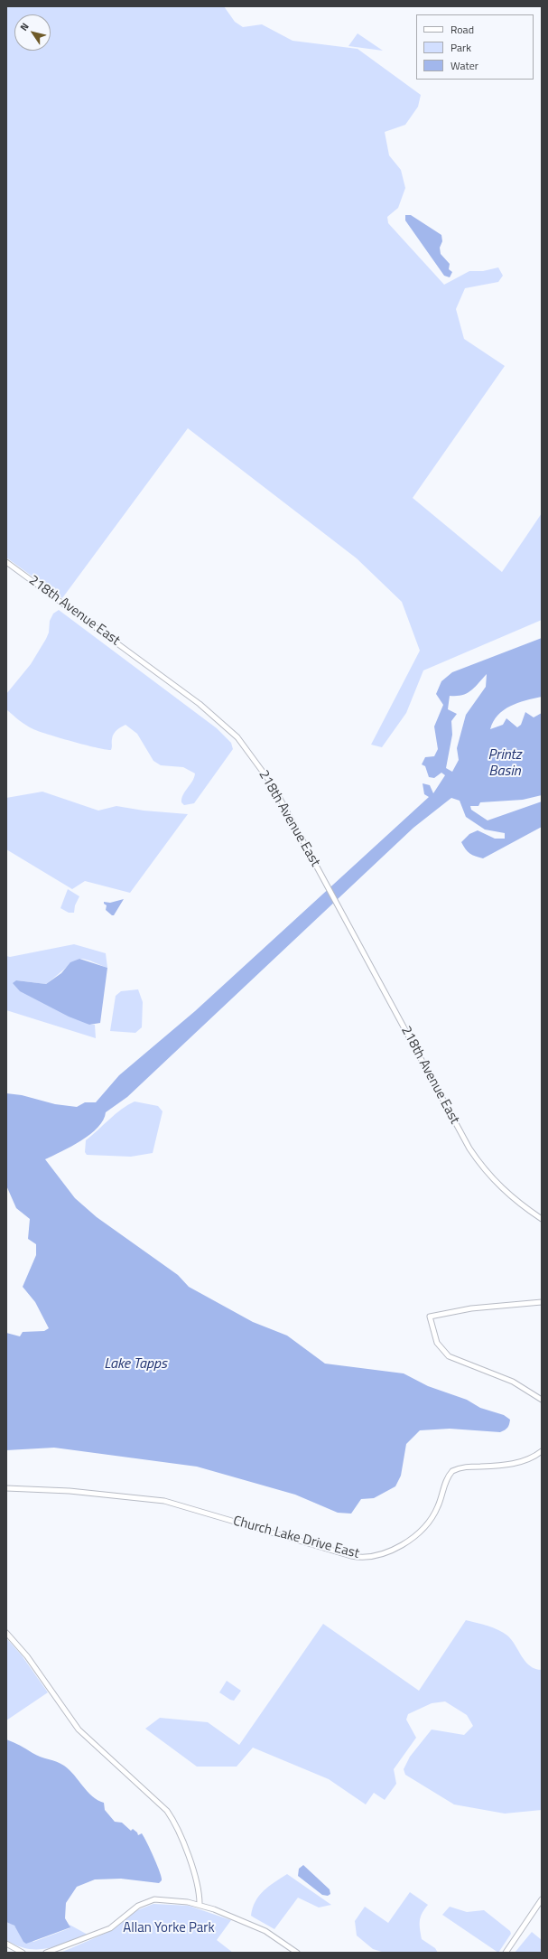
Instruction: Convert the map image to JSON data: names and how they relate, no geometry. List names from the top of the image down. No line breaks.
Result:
{"streets":{"street":["218th Avenue East","Church Lake Drive East"]},"water":["Printz Basin","Lake Tapps"],"parks":["Allan Yorke Park"],"legend":["Road","Park","Water"],"north":"top left"}
